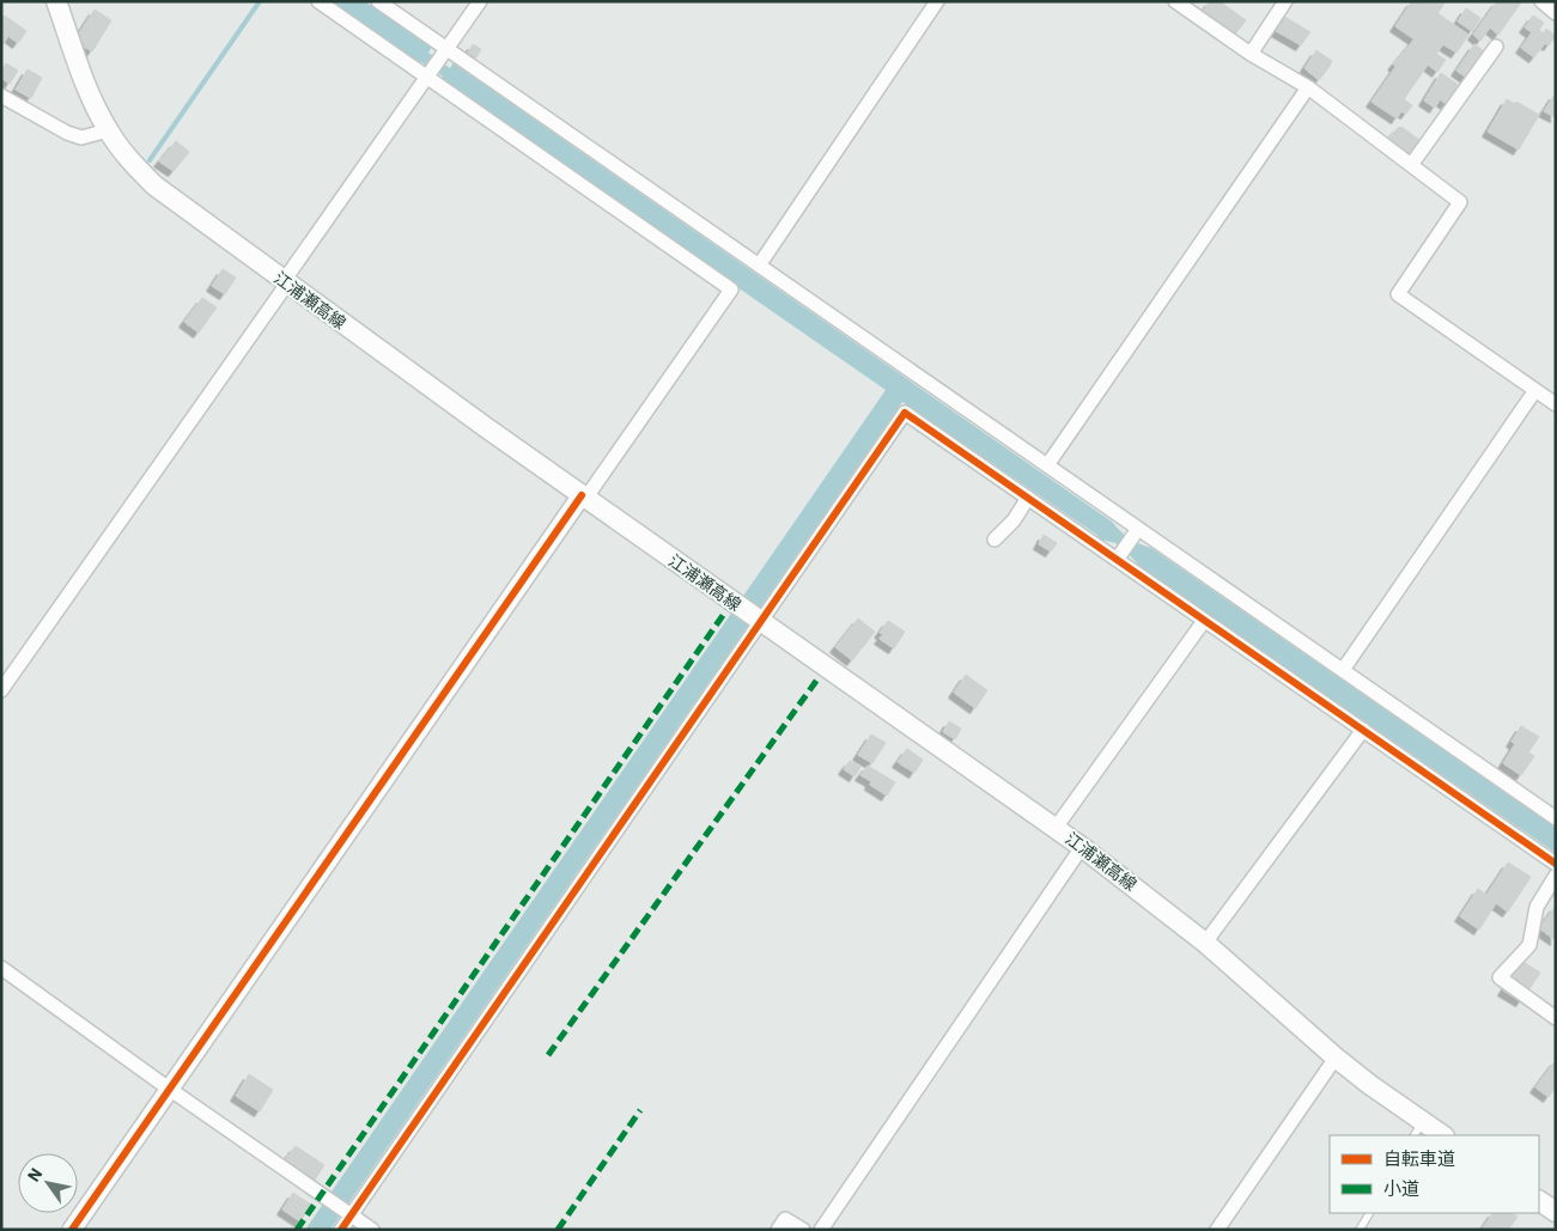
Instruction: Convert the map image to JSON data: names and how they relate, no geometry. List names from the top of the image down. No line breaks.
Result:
{"streets":{"main road":["江浦瀬高線"]},"legend":["自転車道","小道"],"north":"top left"}
